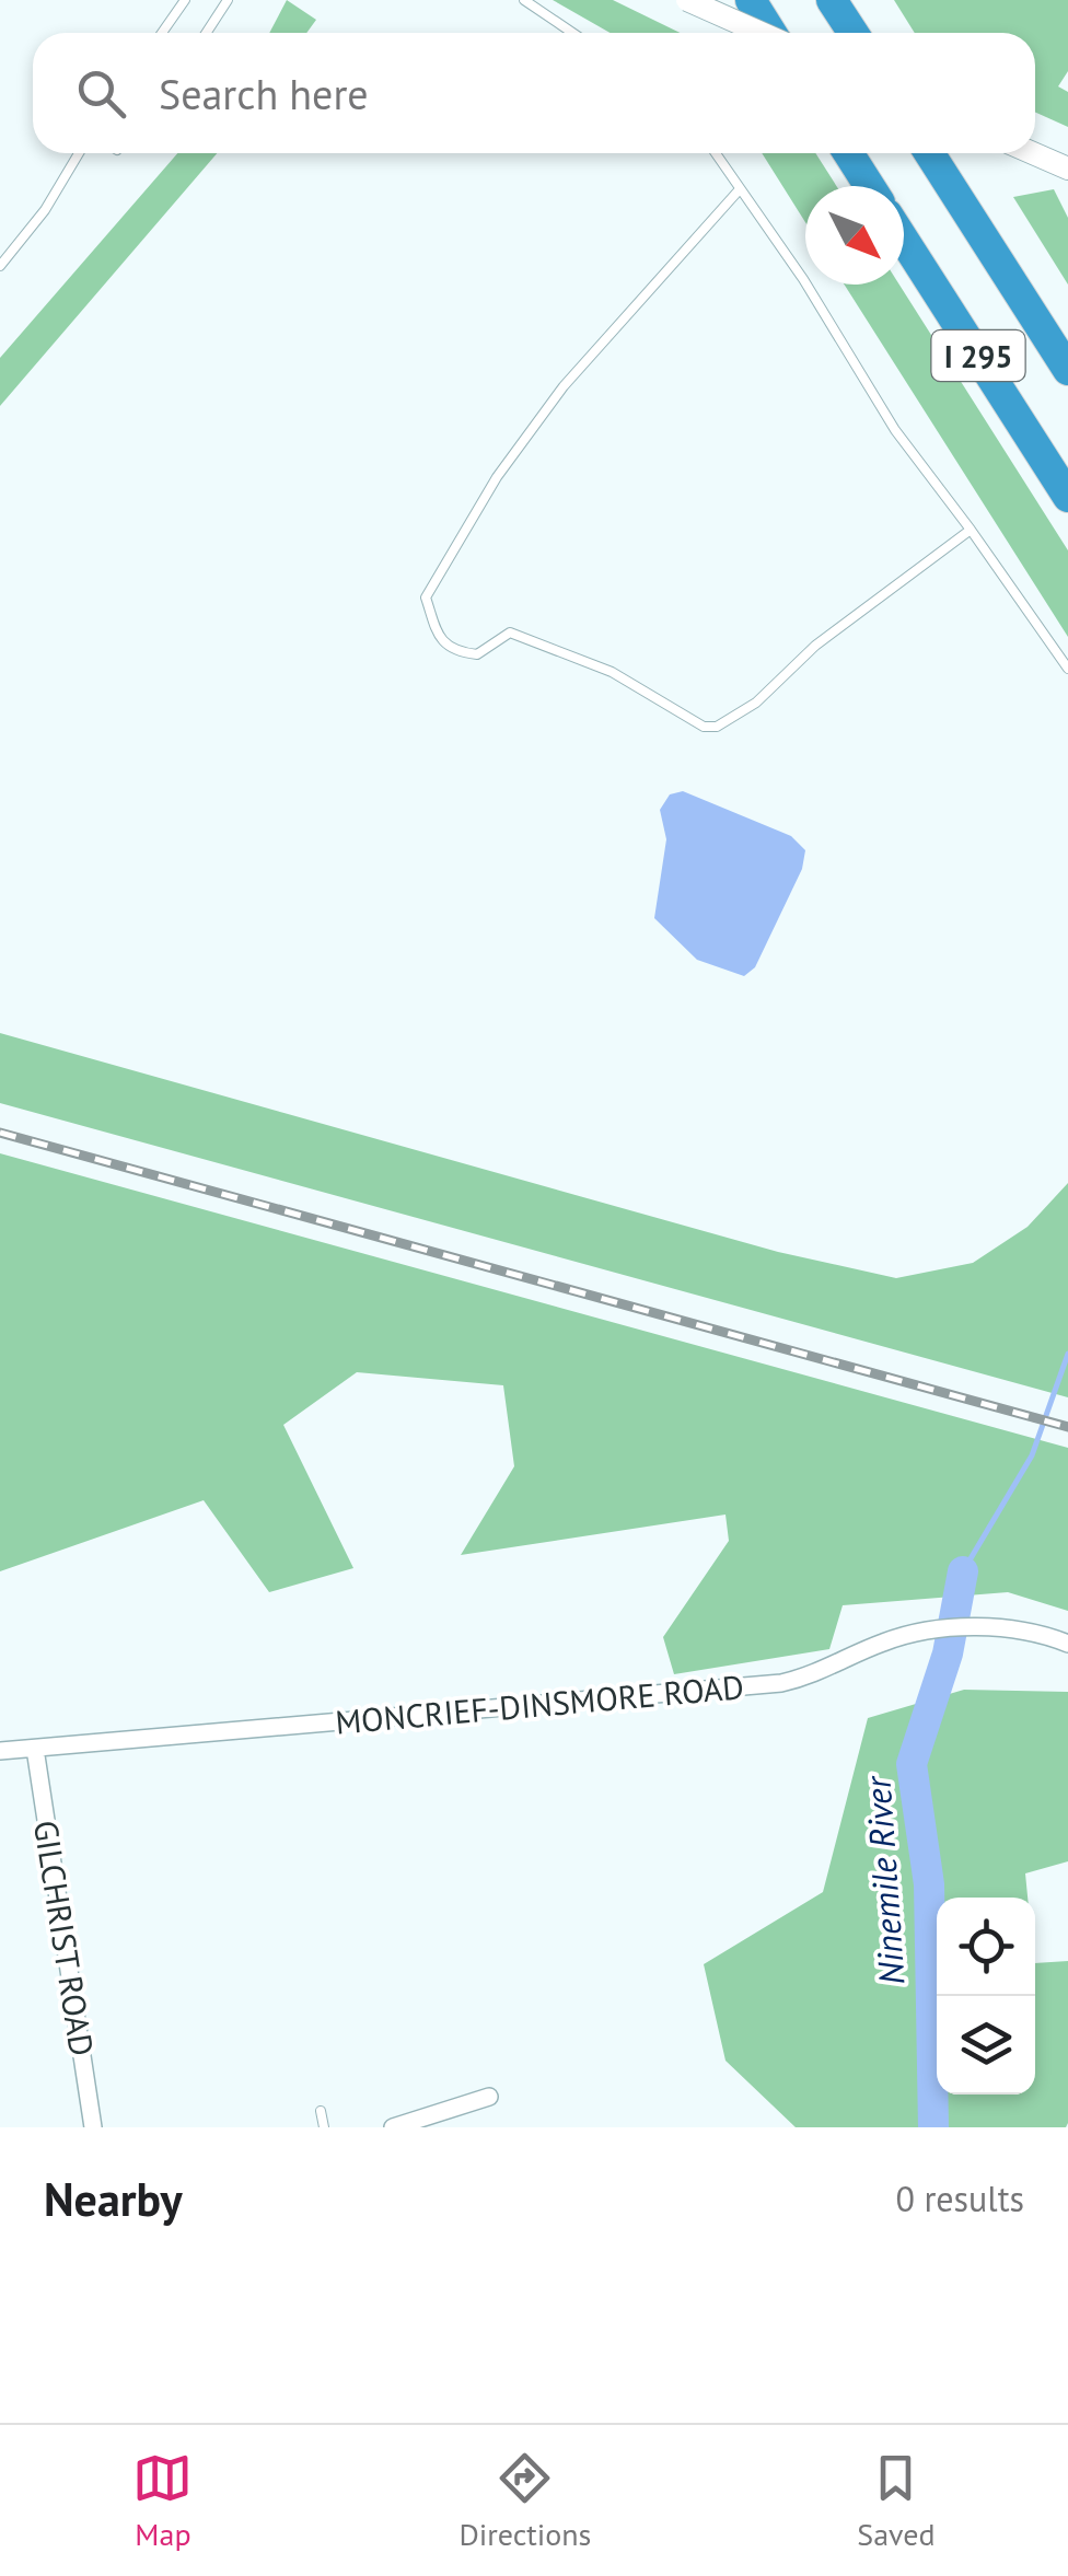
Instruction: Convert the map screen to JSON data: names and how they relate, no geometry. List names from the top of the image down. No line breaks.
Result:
{"streets":{"highway":["I 295"],"street":["MONCRIEF-DINSMORE ROAD","GILCHRIST ROAD"]},"crossings":[["MONCRIEF-DINSMORE ROAD","GILCHRIST ROAD"]],"water":["Ninemile River"],"north":"bottom right","page":{"search":"Search here","heading":["Nearby","0 results"],"nav":["Map","Directions","Saved"]}}
